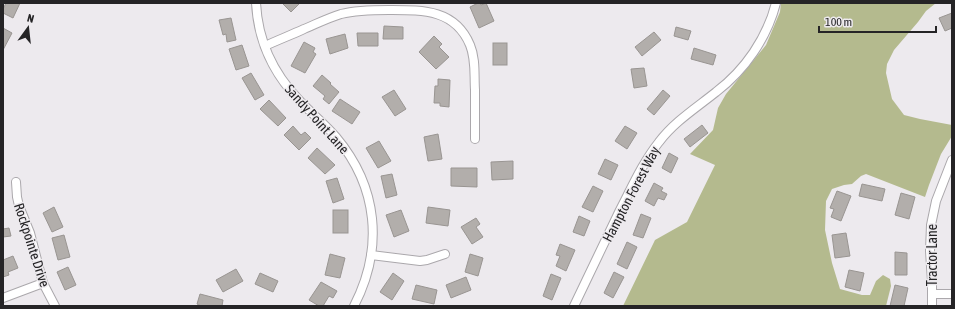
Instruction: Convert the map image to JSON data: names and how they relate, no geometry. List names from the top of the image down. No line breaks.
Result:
{"streets":{"street":["Sandy Point Lane","Hampton Forest Way","Rockpointe Drive","Tractor Lane"]},"scale_bar":"100 m","north":"top"}
